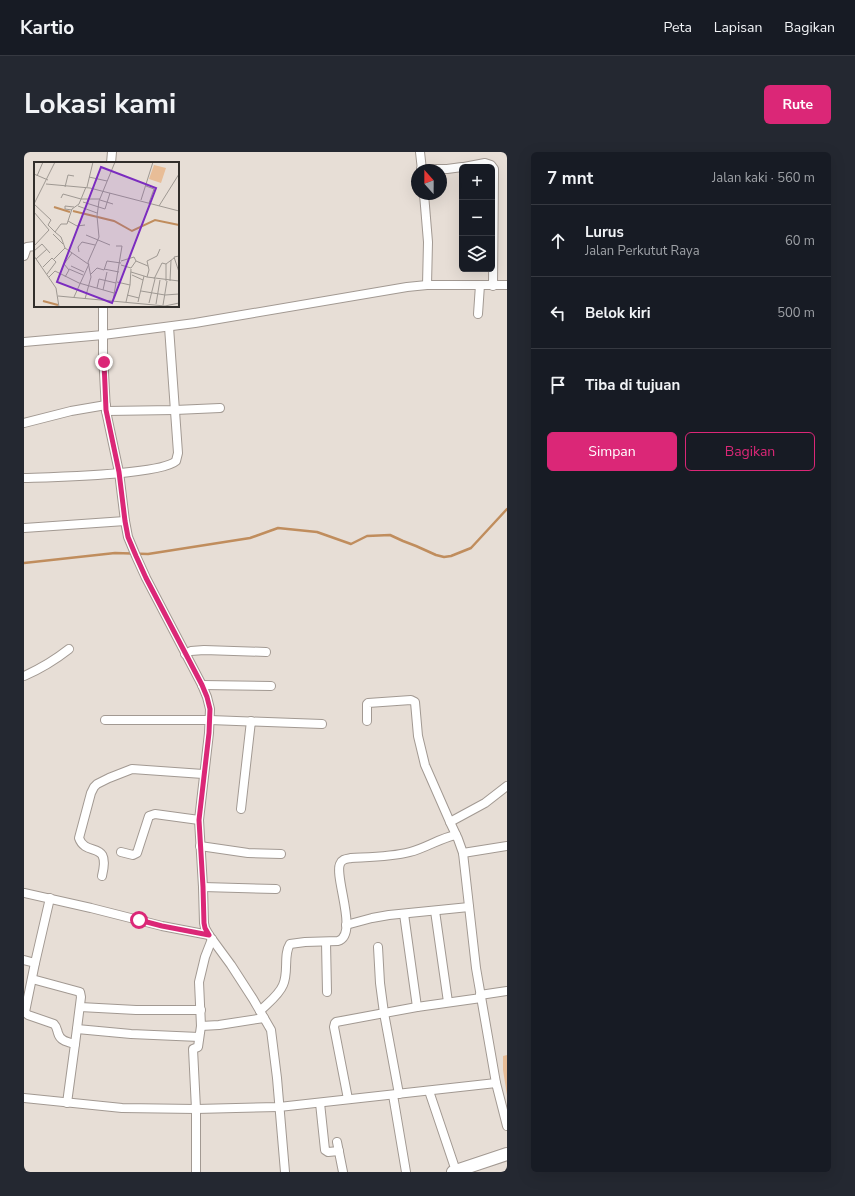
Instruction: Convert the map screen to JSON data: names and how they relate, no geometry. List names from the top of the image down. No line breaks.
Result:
{"north":"top","page":{"header":"Kartio","nav":["Peta","Lapisan","Bagikan"],"title":"Lokasi kami","buttons":["Rute",["Simpan","Bagikan"]],"heading":["7 mnt","Jalan kaki · 560 m"],"map_buttons":["+","−"],"list":[["Lurus","Jalan Perkutut Raya","60 m"],["Belok kiri","500 m"],"Tiba di tujuan"]}}
